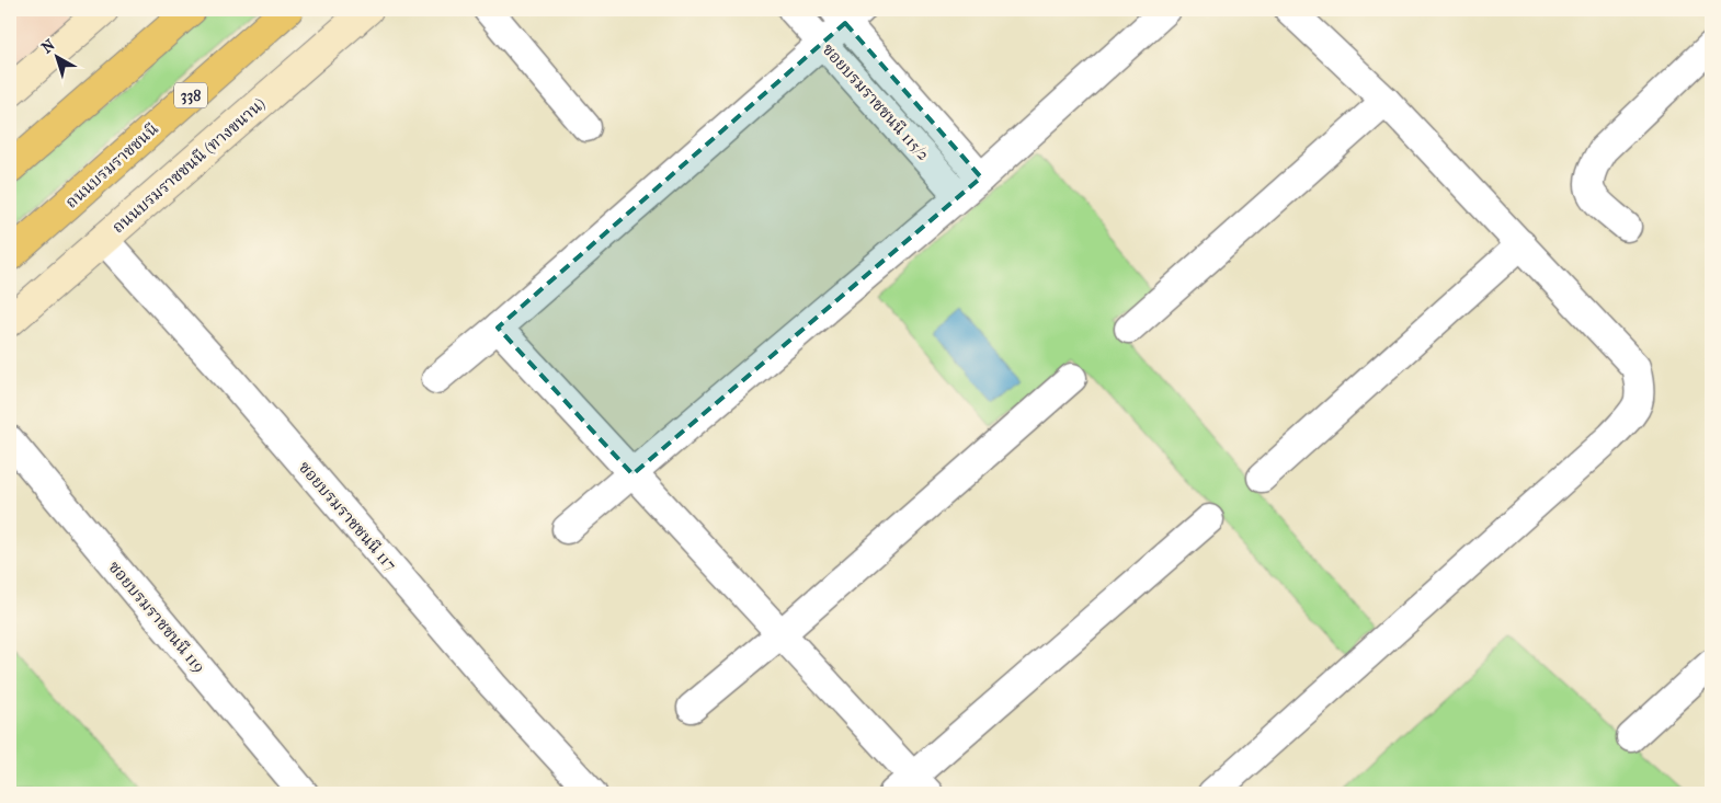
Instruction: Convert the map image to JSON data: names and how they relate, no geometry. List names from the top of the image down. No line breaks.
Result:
{"streets":{"highway":["338","ถนนบรมราชชนนี"],"main road":["ถนนบรมราชชนนี (ทางขนาน)"],"street":["ซอยบรมราชชนนี 115/2","ซอยบรมราชชนนี 117","ซอยบรมราชชนนี 119"]},"crossings":[["ถนนบรมราชชนนี (ทางขนาน)","ซอยบรมราชชนนี 117"]],"north":"top left"}
